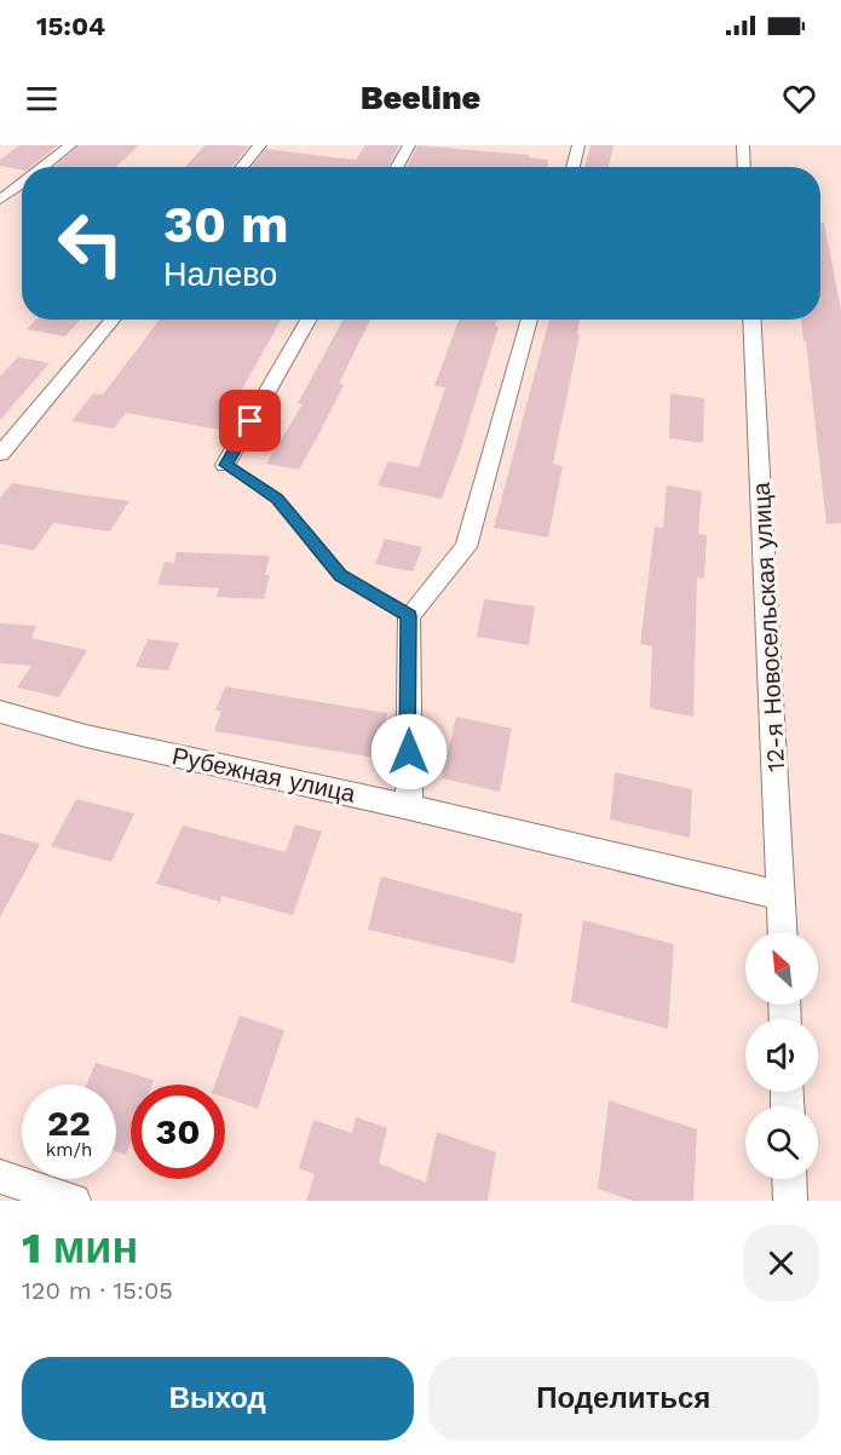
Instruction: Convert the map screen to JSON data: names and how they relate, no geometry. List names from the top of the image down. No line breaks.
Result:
{"streets":{"street":["12-я Новосельская улица","Рубежная улица"]},"crossings":[["12-я Новосельская улица","Рубежная улица"]],"north":"top left","page":{"status":"15:04","header":"Beeline","turn":["30 m","Налево"],"speed":"22 km/h","limit":"30","heading":["1 мин","120 m · 15:05"],"buttons":["Выход","Поделиться"]}}
